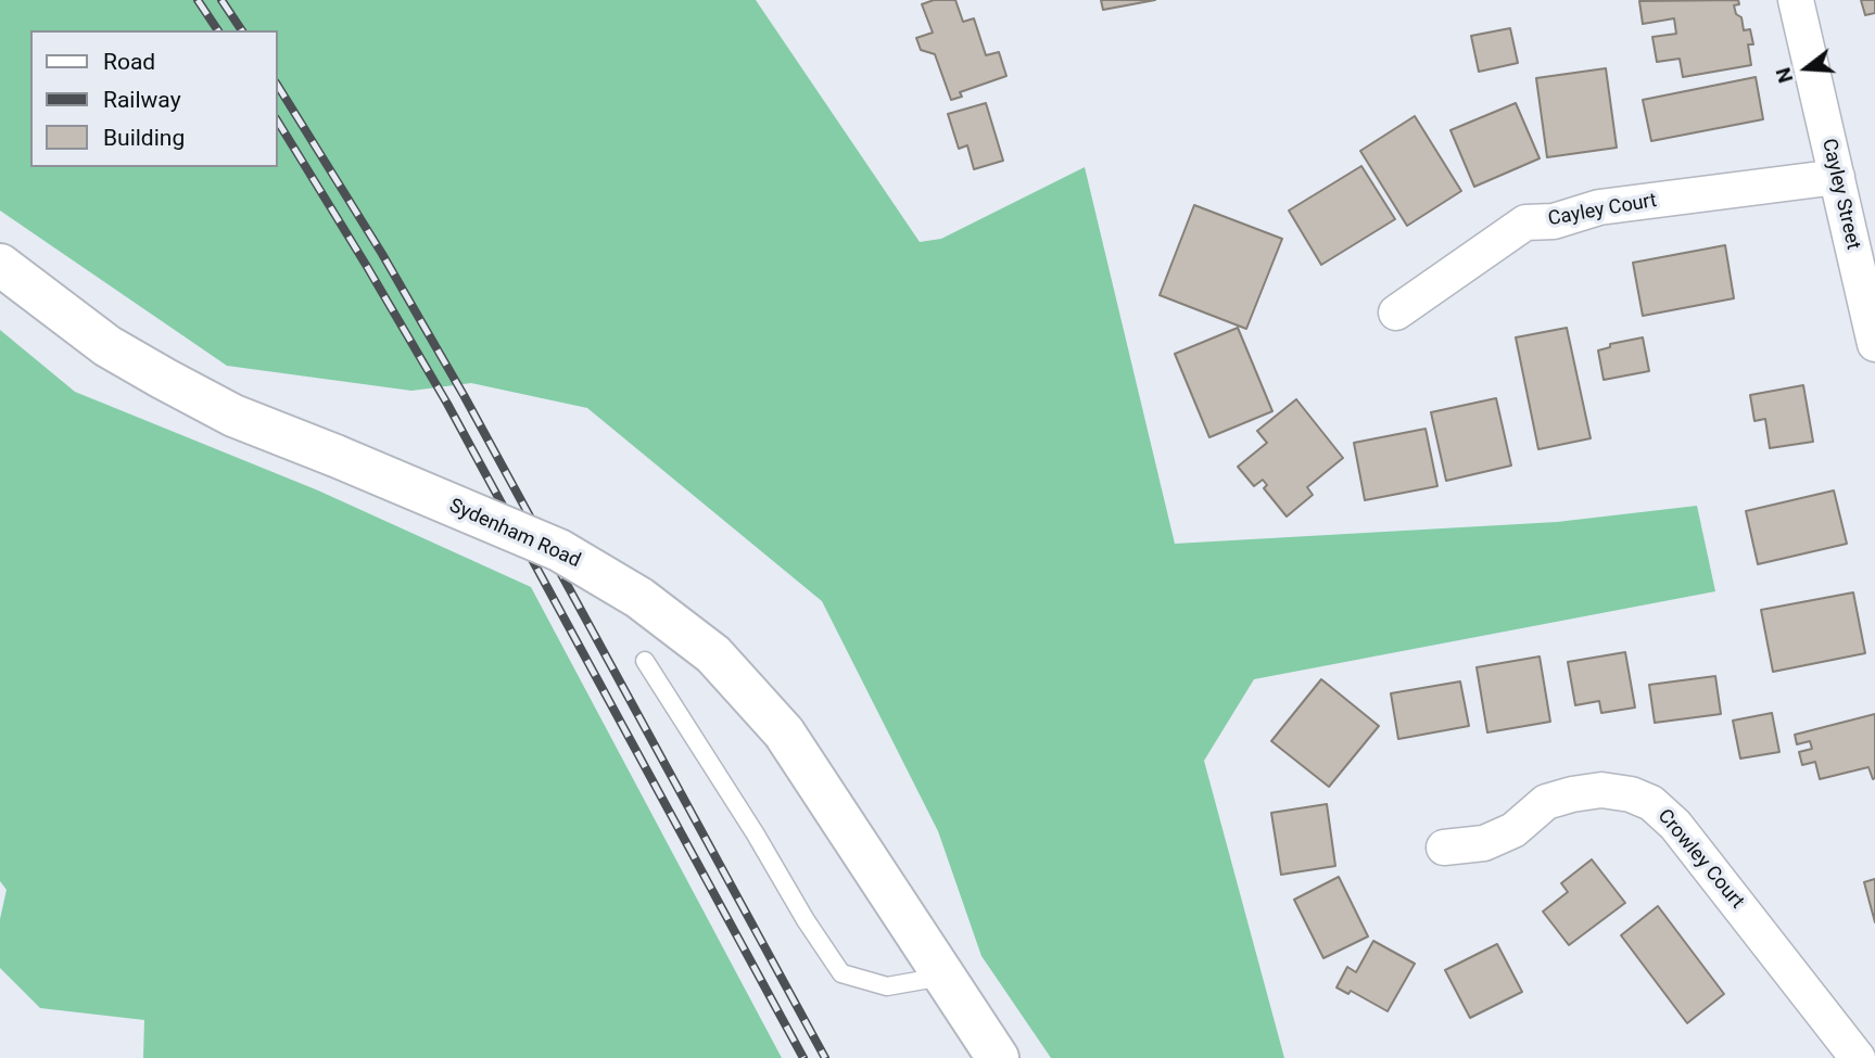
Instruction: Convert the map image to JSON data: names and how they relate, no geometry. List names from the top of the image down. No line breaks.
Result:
{"streets":{"main road":["Sydenham Road"],"street":["Cayley Street","Cayley Court","Crowley Court"]},"crossings":[["Cayley Street","Cayley Court"]],"legend":["Road","Railway","Building"],"north":"left"}
